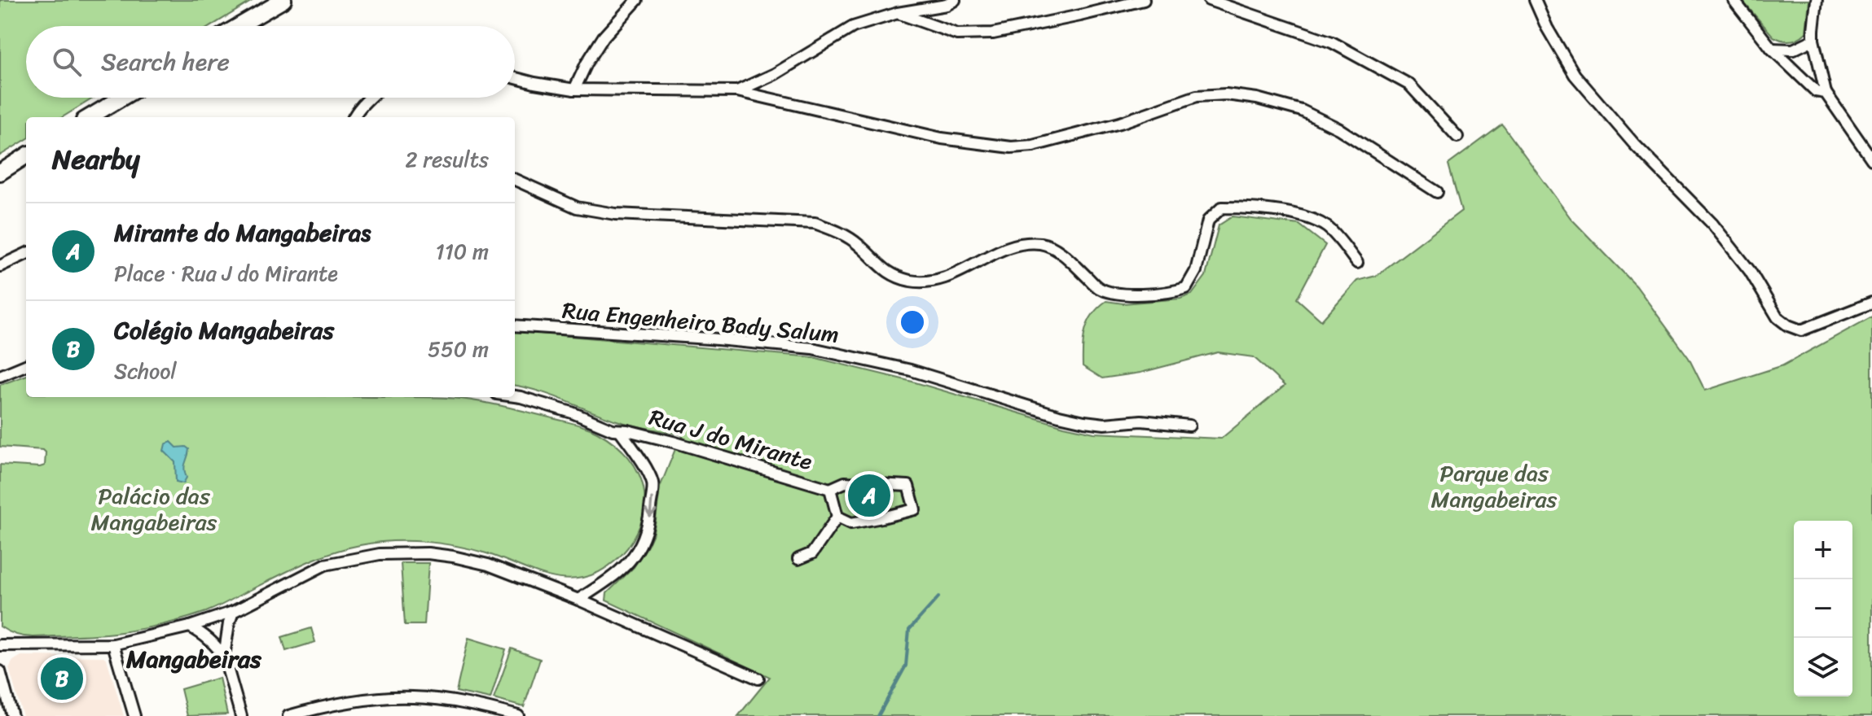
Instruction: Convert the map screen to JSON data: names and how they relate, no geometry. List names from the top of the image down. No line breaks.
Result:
{"streets":{"street":["Rua Engenheiro Bady Salum","Rua J do Mirante"]},"districts":["Mangabeiras"],"parks":["Parque das Mangabeiras","Palácio das Mangabeiras"],"page":{"search":"Search here","heading":["Nearby","2 results"],"list":[{"mark":"A","name":"Mirante do Mangabeiras","note":"Place · Rua J do Mirante","value":"110 m"},{"mark":"B","name":"Colégio Mangabeiras","note":"School","value":"550 m"}],"pins":["A","B"],"map_buttons":["+","−"]}}
